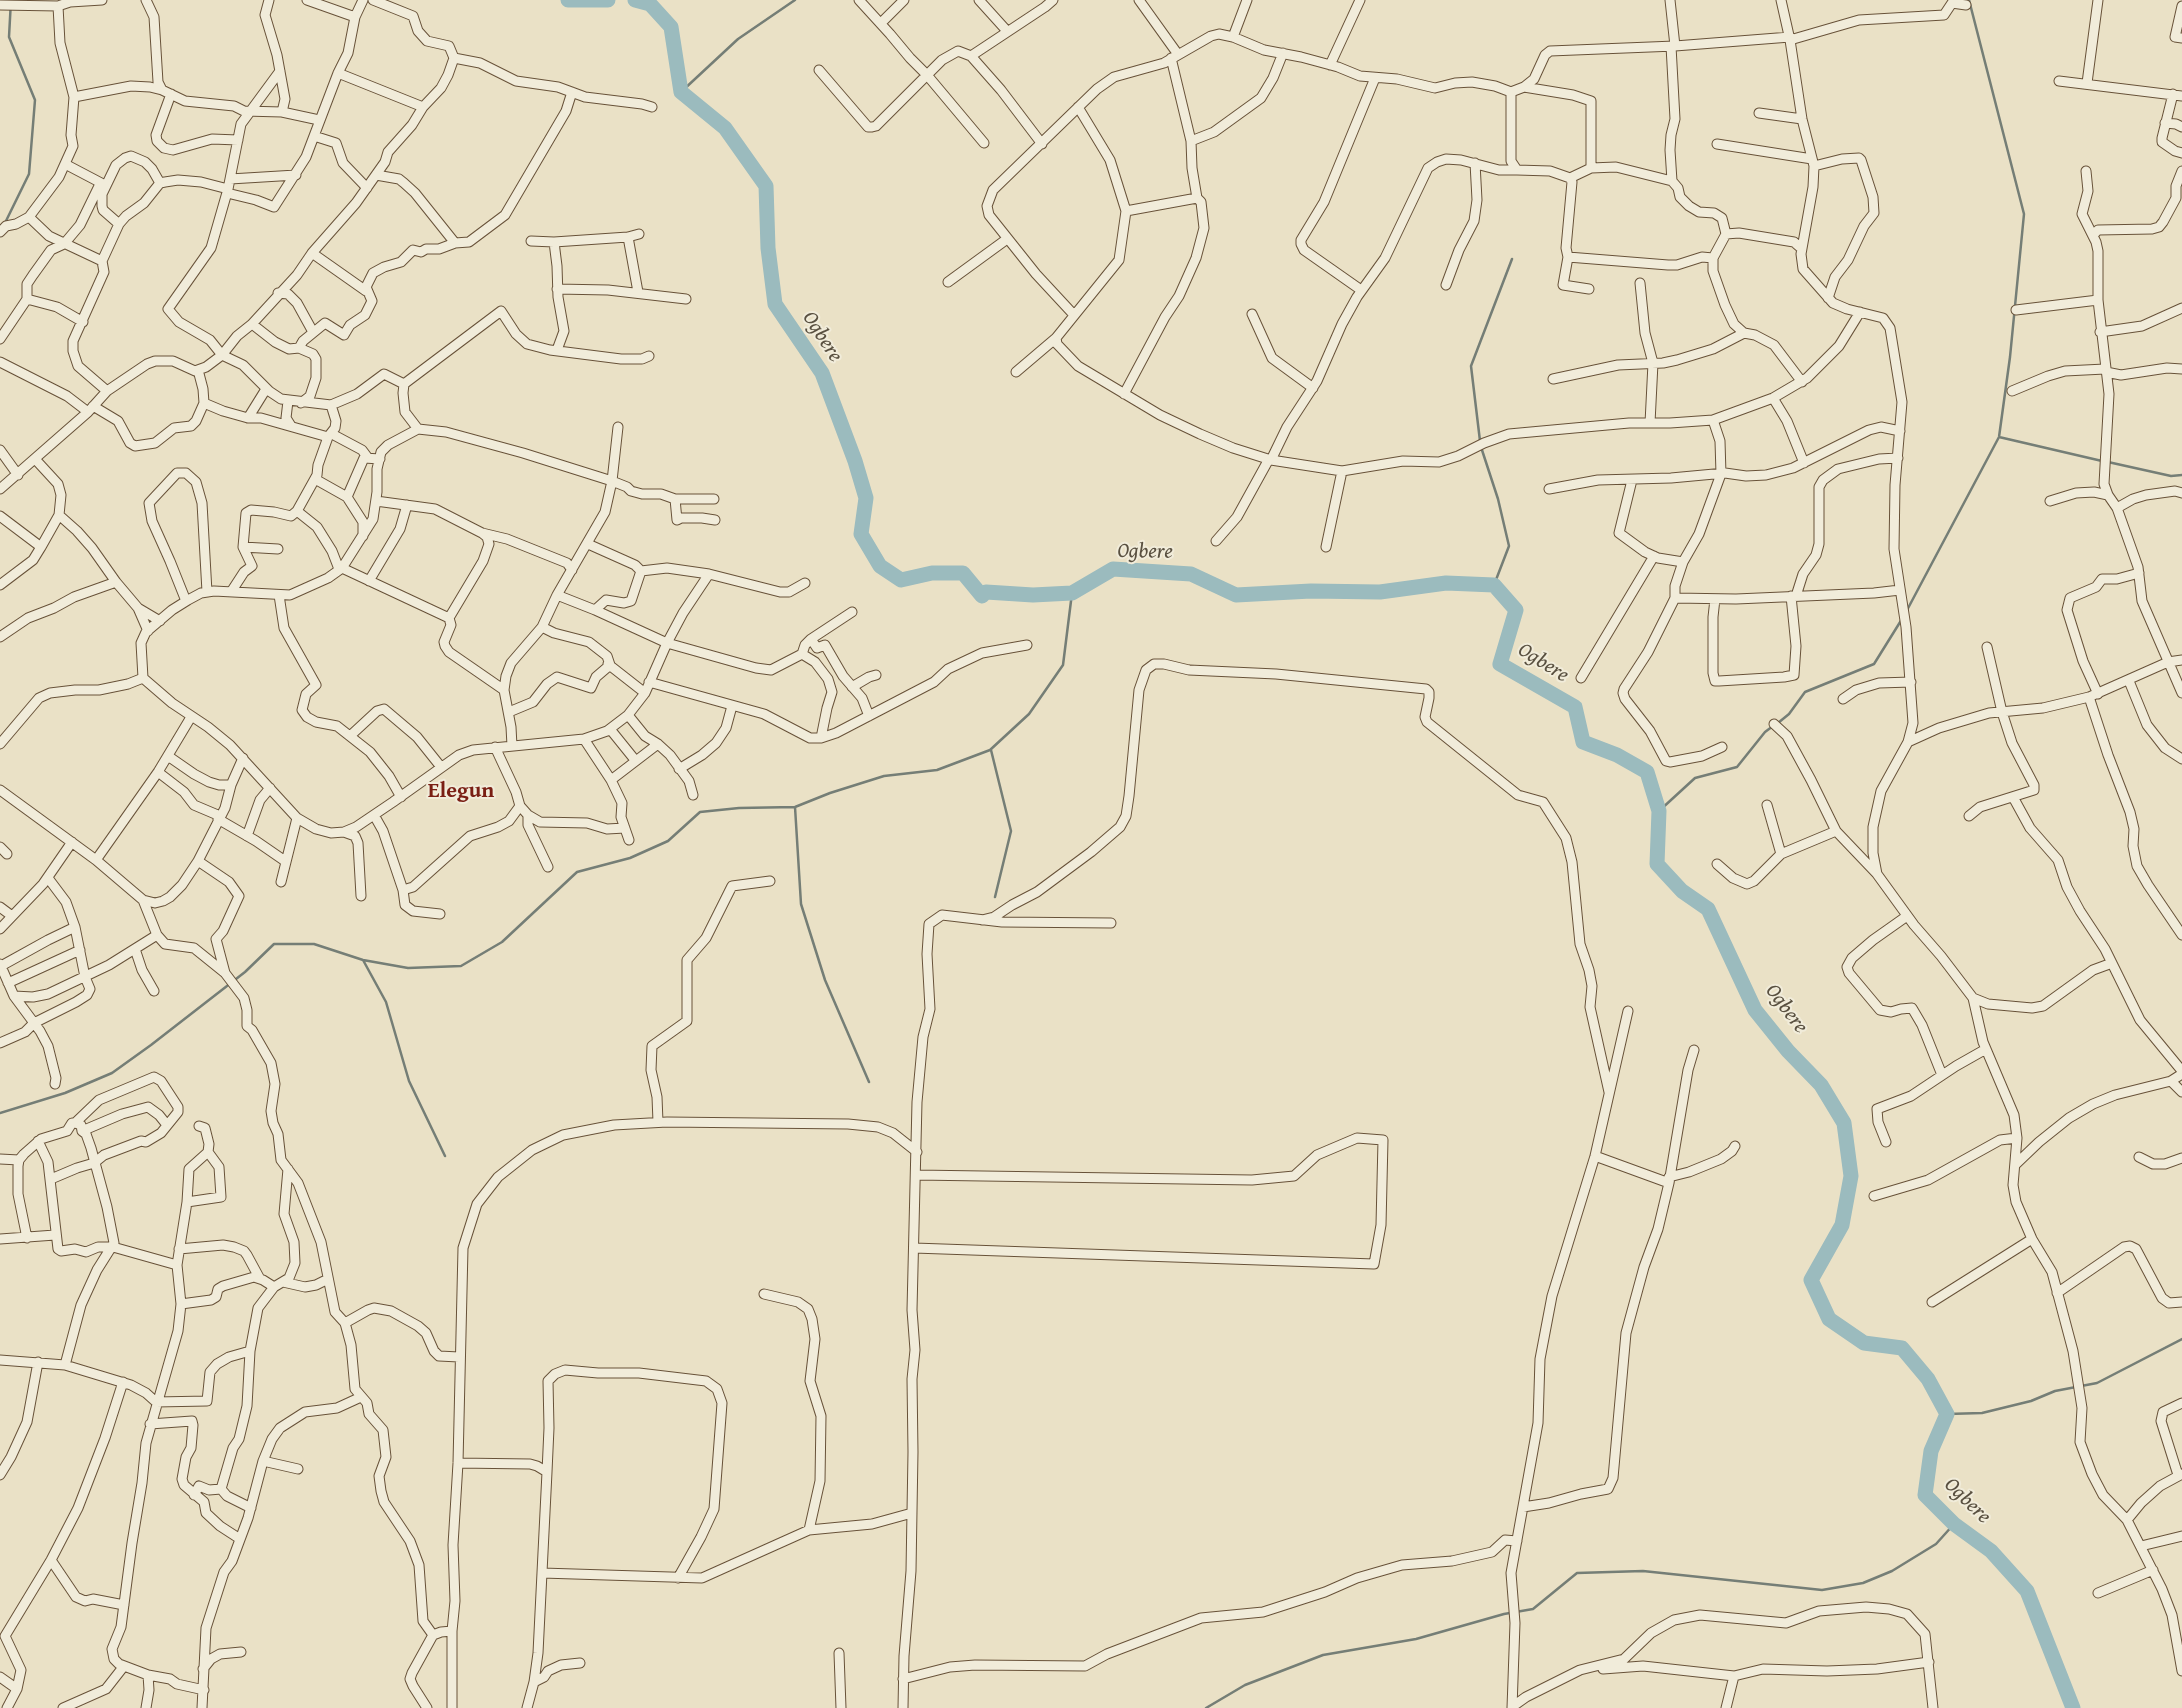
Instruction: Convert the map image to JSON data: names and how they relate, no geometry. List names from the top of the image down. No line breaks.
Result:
{"districts":["Elegun"],"water":["Ogbere"]}
